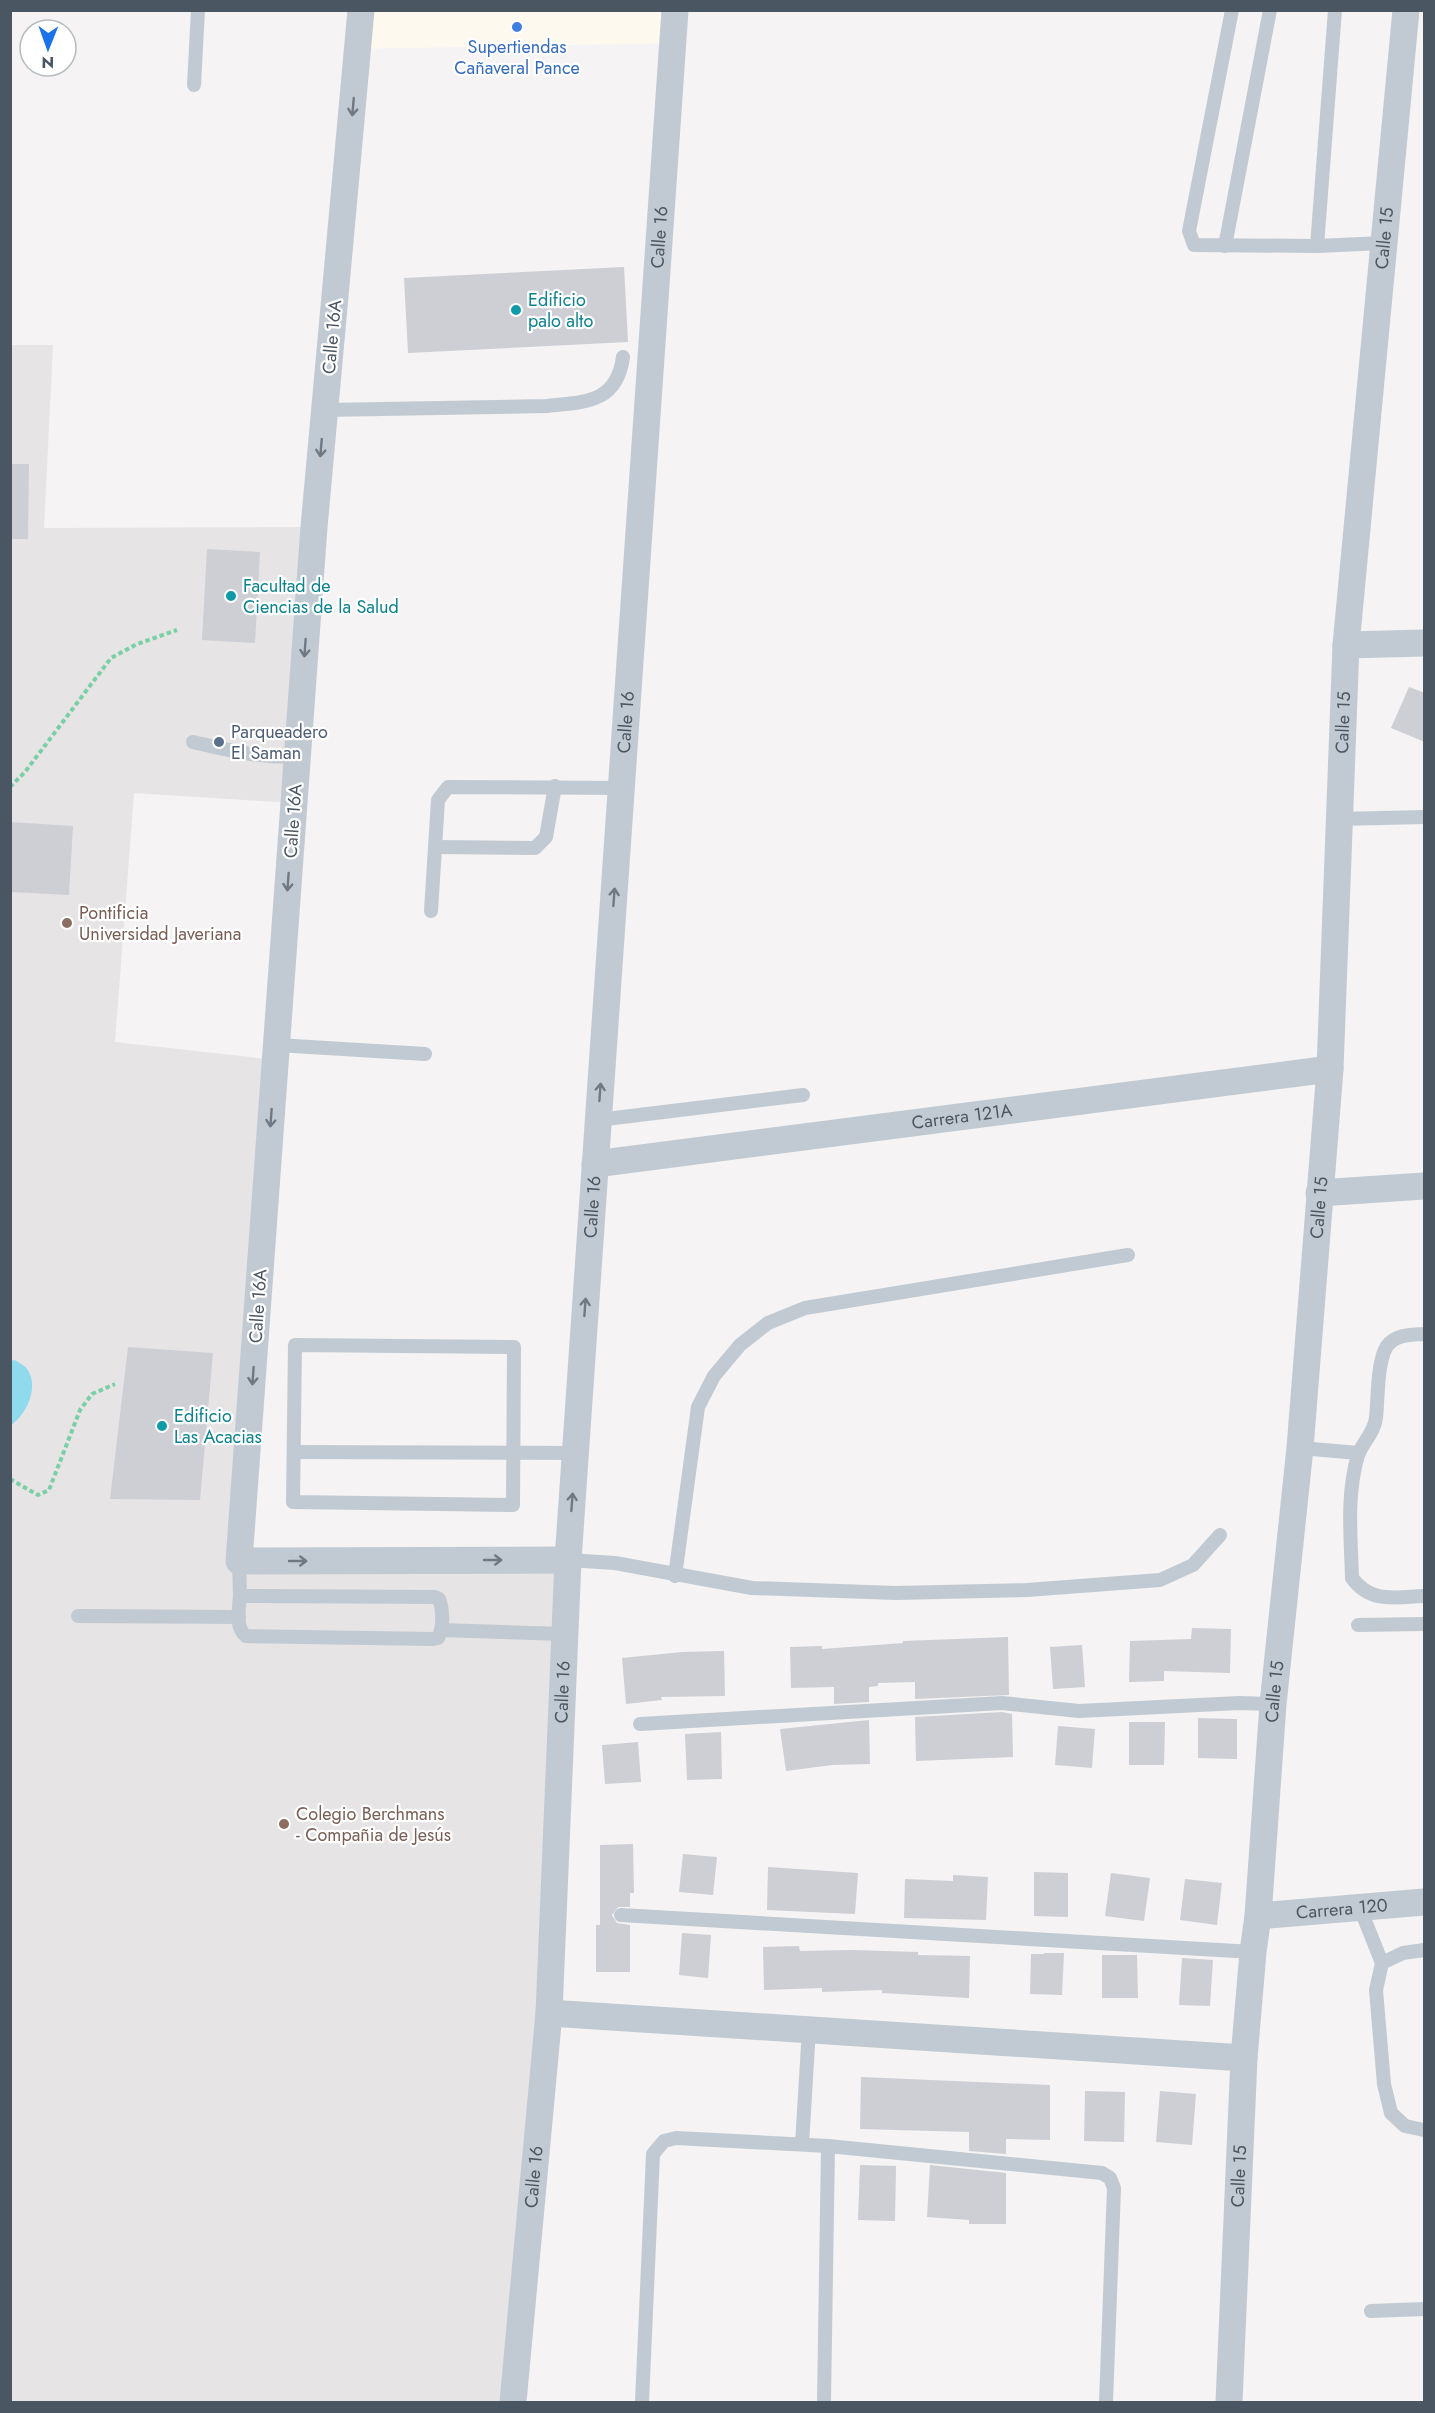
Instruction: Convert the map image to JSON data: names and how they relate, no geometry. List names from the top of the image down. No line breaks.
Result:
{"streets":{"street":["Calle 16","Calle 15","Calle 16A","Carrera 121A","Carrera 120"]},"crossings":[["Calle 16","Carrera 121A"],["Calle 15","Carrera 121A"],["Calle 15","Carrera 120"]],"one_way":["Calle 16A"],"places":["Supertiendas Cañaveral Pance","Edificio palo alto","Facultad de Ciencias de la Salud","Parqueadero El Saman","Pontificia Universidad Javeriana","Edificio Las Acacias","Colegio Berchmans - Compañia de Jesús"],"north":"bottom"}
